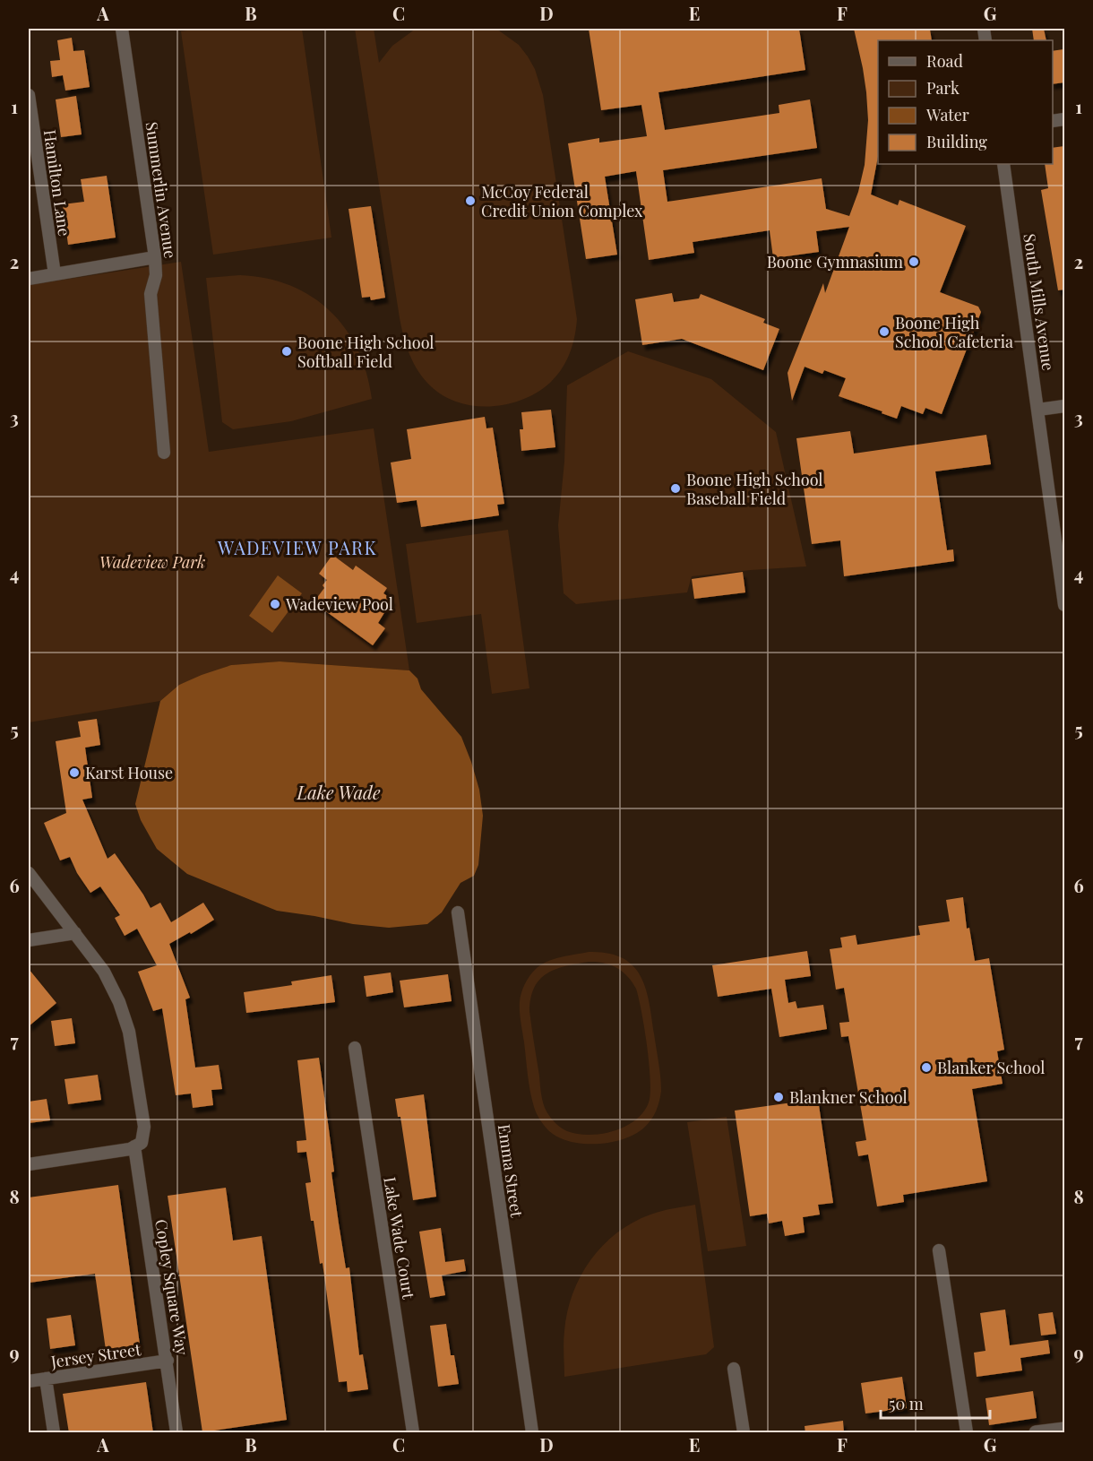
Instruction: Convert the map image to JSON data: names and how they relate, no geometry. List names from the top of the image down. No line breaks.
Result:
{"streets":{"street":["Hamilton Lane","Summerlin Avenue","South Mills Avenue","Emma Street","Lake Wade Court","Copley Square Way","Jersey Street"]},"crossings":[["Copley Square Way","Jersey Street"]],"districts":["WADEVIEW PARK"],"water":["Lake Wade"],"parks":["Wadeview Park"],"places":["McCoy Federal Credit Union Complex","Boone Gymnasium","Boone High School Cafeteria","Boone High School Softball Field","Boone High School Baseball Field","Wadeview Pool","Karst House","Blanker School","Blankner School"],"legend":["Road","Park","Water","Building"],"scale_bar":"50 m","grid":{"columns":["A","B","C","D","E","F","G"],"rows":["1","2","3","4","5","6","7","8","9"]}}
